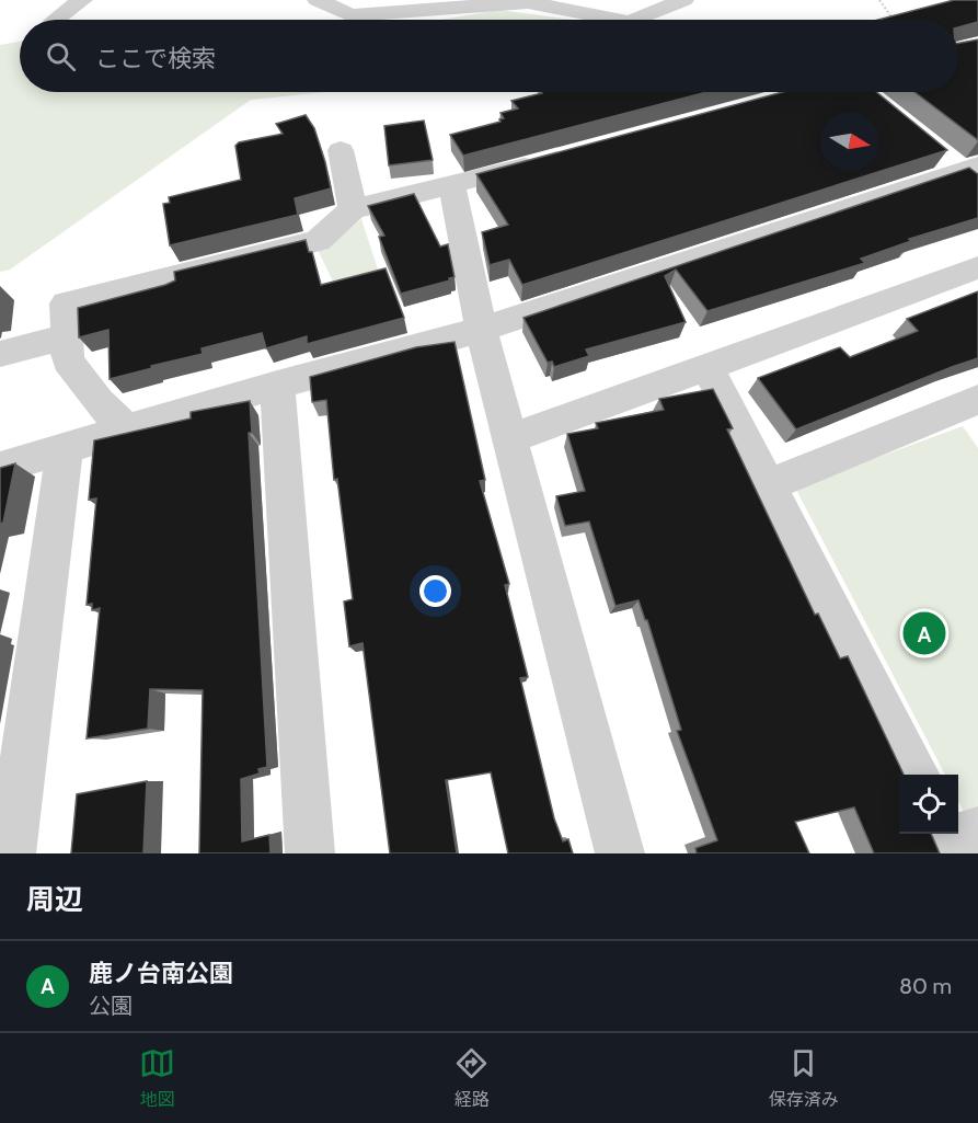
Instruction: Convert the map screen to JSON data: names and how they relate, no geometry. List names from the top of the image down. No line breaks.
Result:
{"north":"right","page":{"search":"ここで検索","pins":"A","heading":"周辺","list":[{"mark":"A","name":"鹿ノ台南公園","note":"公園","value":"80 m"}],"nav":["地図","経路","保存済み"]}}
